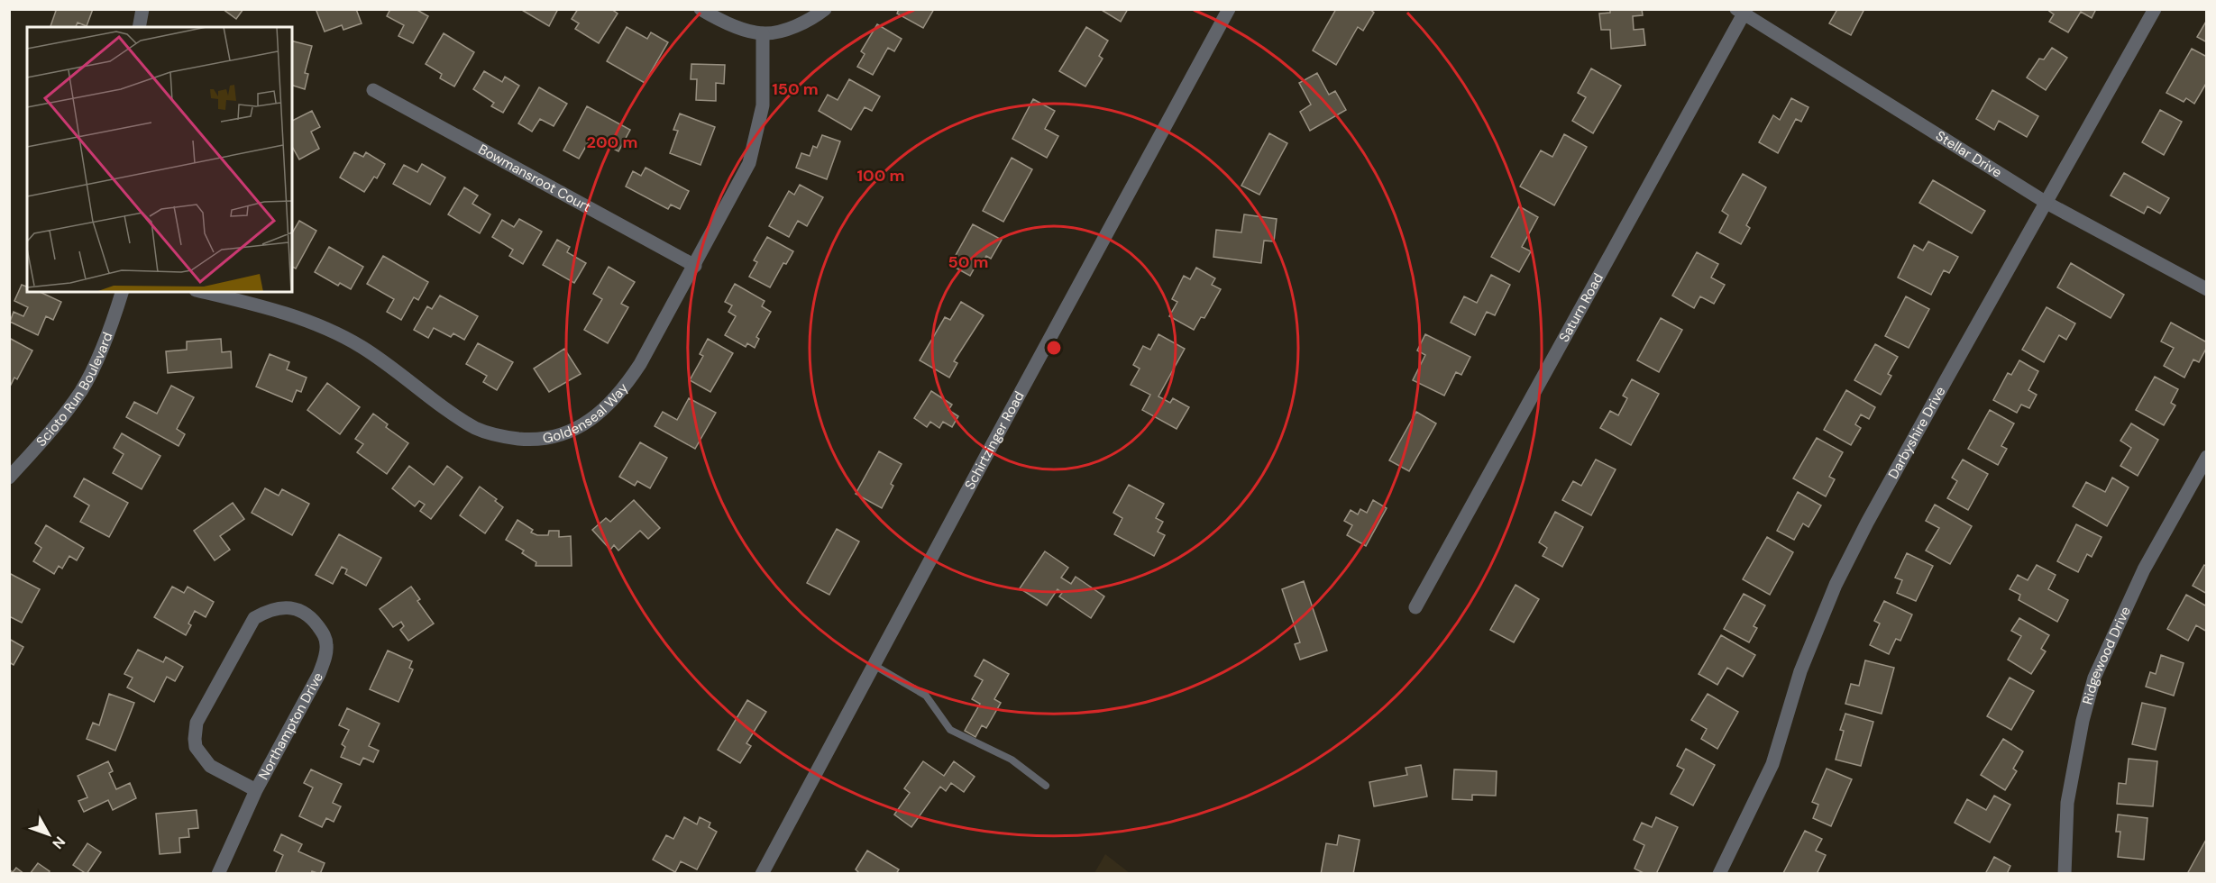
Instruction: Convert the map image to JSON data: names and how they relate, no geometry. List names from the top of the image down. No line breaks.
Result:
{"streets":{"street":["Stellar Drive","Bowmansroot Court","Saturn Road","Scioto Run Boulevard","Goldenseal Way","Darbyshire Drive","Schirtzinger Road","Ridgewood Drive","Northampton Drive"]},"crossings":[["Stellar Drive","Saturn Road"],["Stellar Drive","Darbyshire Drive"],["Bowmansroot Court","Goldenseal Way"]],"north":"bottom right","rings":["150 m","200 m","100 m","50 m"]}
